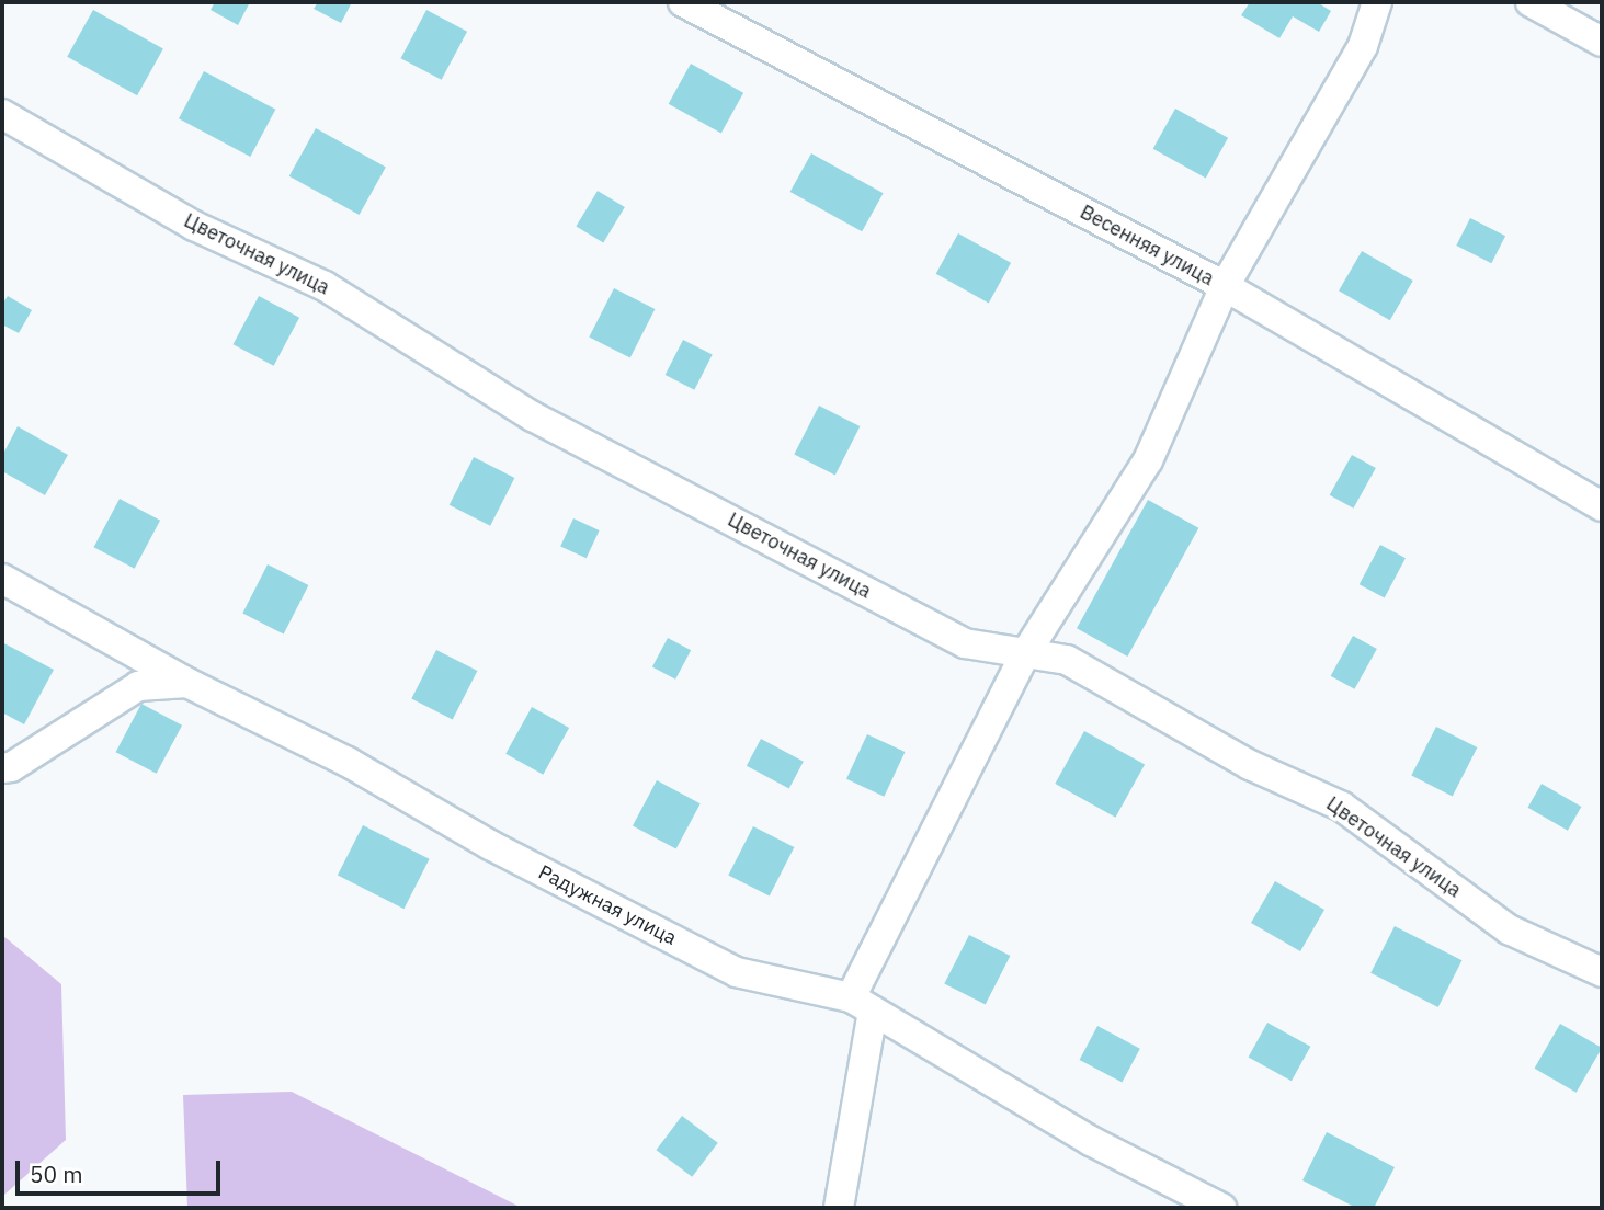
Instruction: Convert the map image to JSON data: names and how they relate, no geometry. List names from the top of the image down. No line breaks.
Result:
{"streets":{"street":["Весенняя улица","Цветочная улица","Радужная улица"]},"scale_bar":"50 m"}
